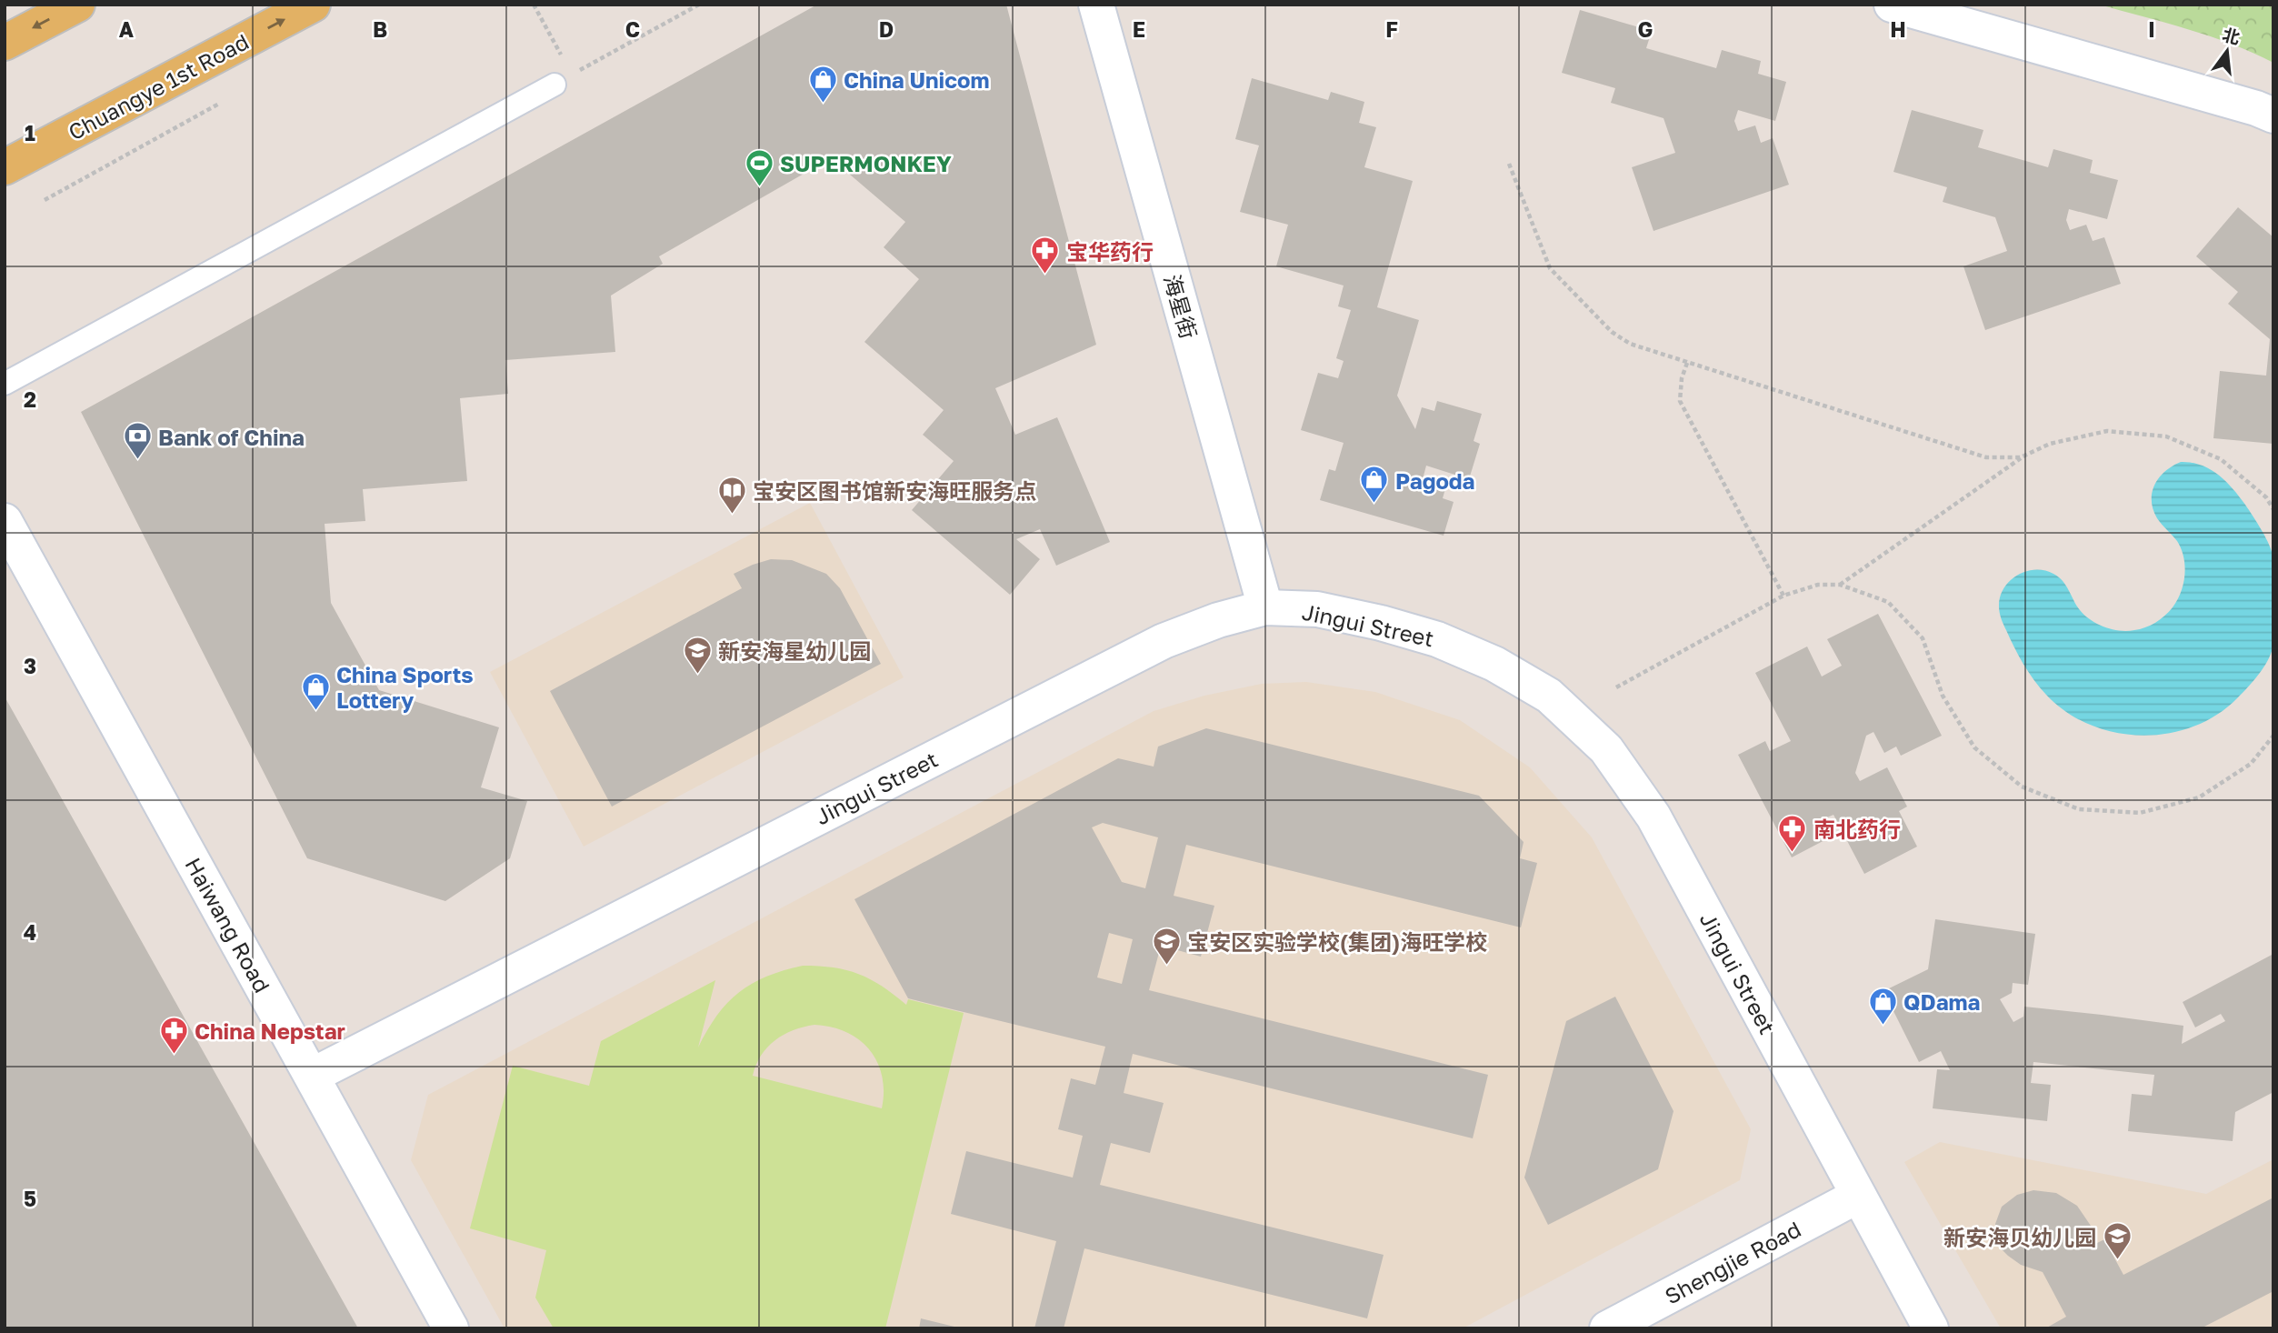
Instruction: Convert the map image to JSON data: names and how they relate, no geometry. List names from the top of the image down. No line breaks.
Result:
{"streets":{"main road":["Chuangye 1st Road"],"street":["海星街","Jingui Street","Haiwang Road","Shengjie Road"]},"crossings":[["海星街","Jingui Street"],["Jingui Street","Haiwang Road"],["Jingui Street","Shengjie Road"]],"one_way":["Chuangye 1st Road"],"places":{"shop":["China Unicom","Pagoda","China Sports Lottery","QDama"],"sports":["SUPERMONKEY"],"pharmacy":["宝华药行","南北药行","China Nepstar"],"bank":["Bank of China"],"library":["宝安区图书馆新安海旺服务点"],"school or university":["新安海星幼儿园","宝安区实验学校(集团)海旺学校","新安海贝幼儿园"]},"north":"top","grid":{"columns":["A","B","C","D","E","F","G","H","I"],"rows":["1","2","3","4","5"]}}
